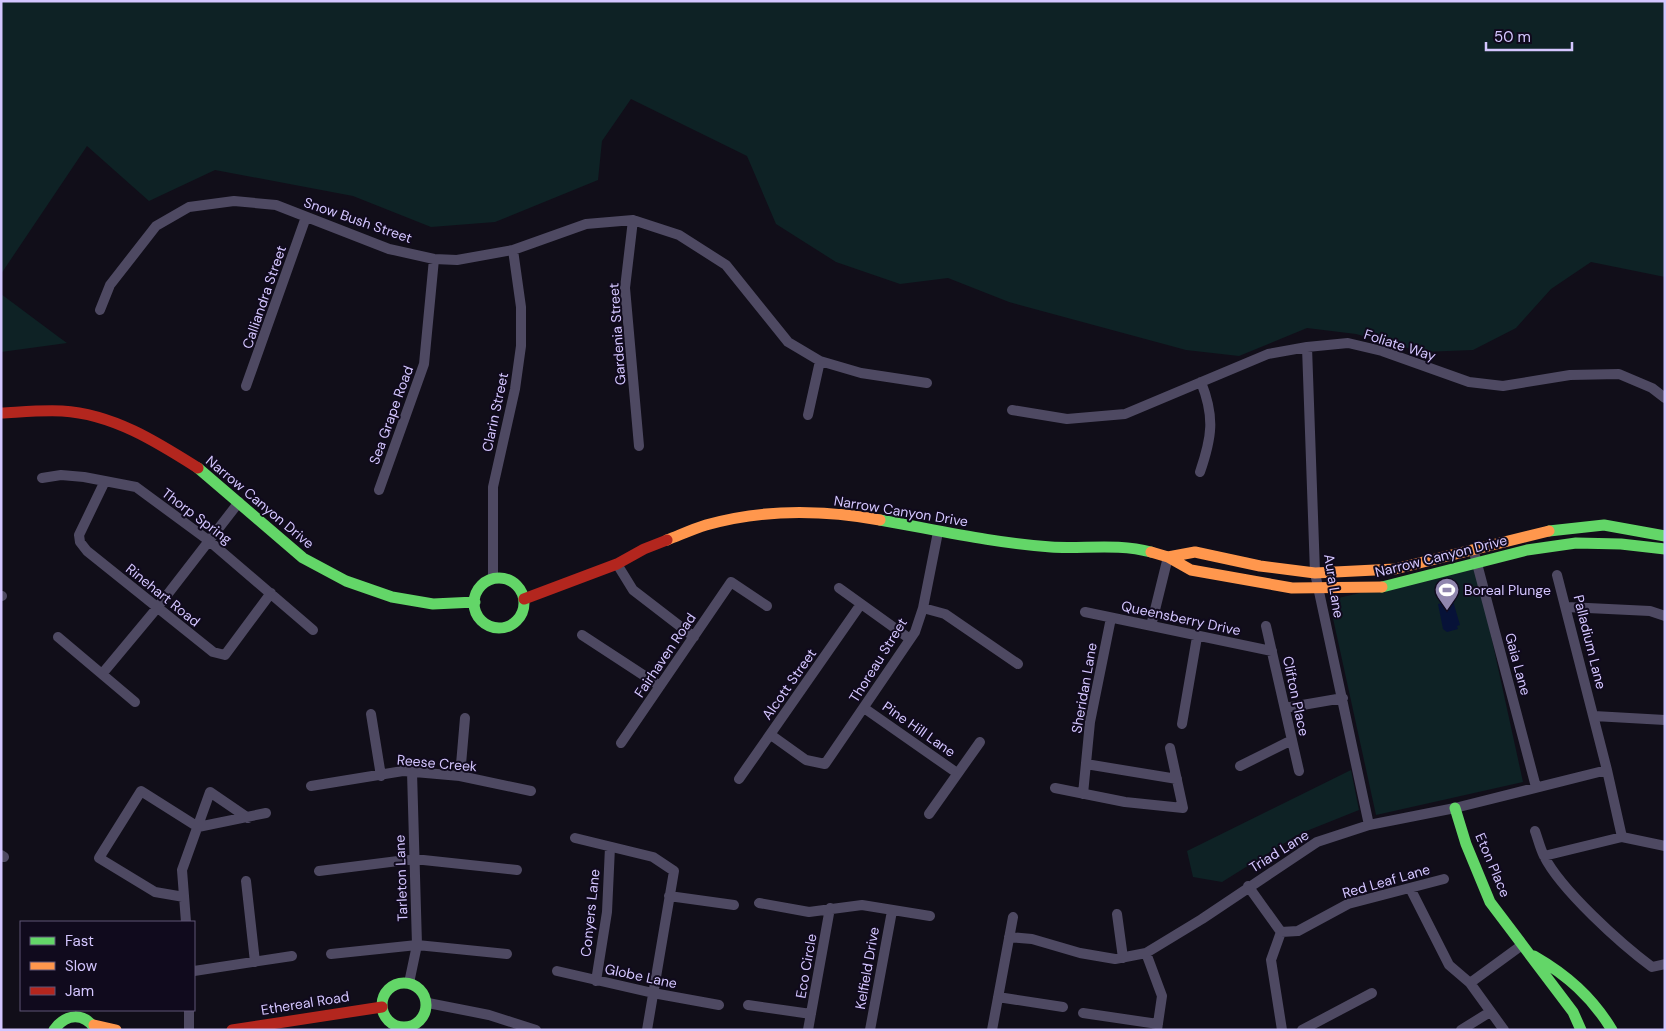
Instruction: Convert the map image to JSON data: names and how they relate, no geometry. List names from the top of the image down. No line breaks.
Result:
{"streets":{"street":["Snow Bush Street","Calliandra Street","Gardenia Street","Foliate Way","Clarin Street","Sea Grape Road","Narrow Canyon Drive","Thorp Spring","Aura Lane","Rinehart Road","Queensberry Drive","Palladium Lane","Fairhaven Road","Thoreau Street","Gaia Lane","Alcott Street","Sheridan Lane","Clifton Place","Pine Hill Lane","Reese Creek","Triad Lane","Eton Place","Tarleton Lane","Red Leaf Lane","Conyers Lane","Eco Circle","Kelfield Drive","Globe Lane","Ethereal Road"]},"crossings":[["Snow Bush Street","Calliandra Street"],["Snow Bush Street","Gardenia Street"],["Snow Bush Street","Clarin Street"],["Snow Bush Street","Sea Grape Road"],["Foliate Way","Aura Lane"],["Clarin Street","Narrow Canyon Drive"],["Narrow Canyon Drive","Aura Lane"],["Narrow Canyon Drive","Thoreau Street"],["Narrow Canyon Drive","Gaia Lane"],["Thorp Spring","Rinehart Road"],["Aura Lane","Triad Lane"],["Queensberry Drive","Sheridan Lane"],["Queensberry Drive","Clifton Place"],["Palladium Lane","Triad Lane"],["Thoreau Street","Alcott Street"],["Thoreau Street","Pine Hill Lane"],["Gaia Lane","Triad Lane"],["Reese Creek","Tarleton Lane"],["Triad Lane","Eton Place"],["Tarleton Lane","Ethereal Road"],["Conyers Lane","Globe Lane"]],"places":{"sports":["Boreal Plunge"]},"legend":["Fast","Slow","Jam"],"scale_bar":"50 m"}
